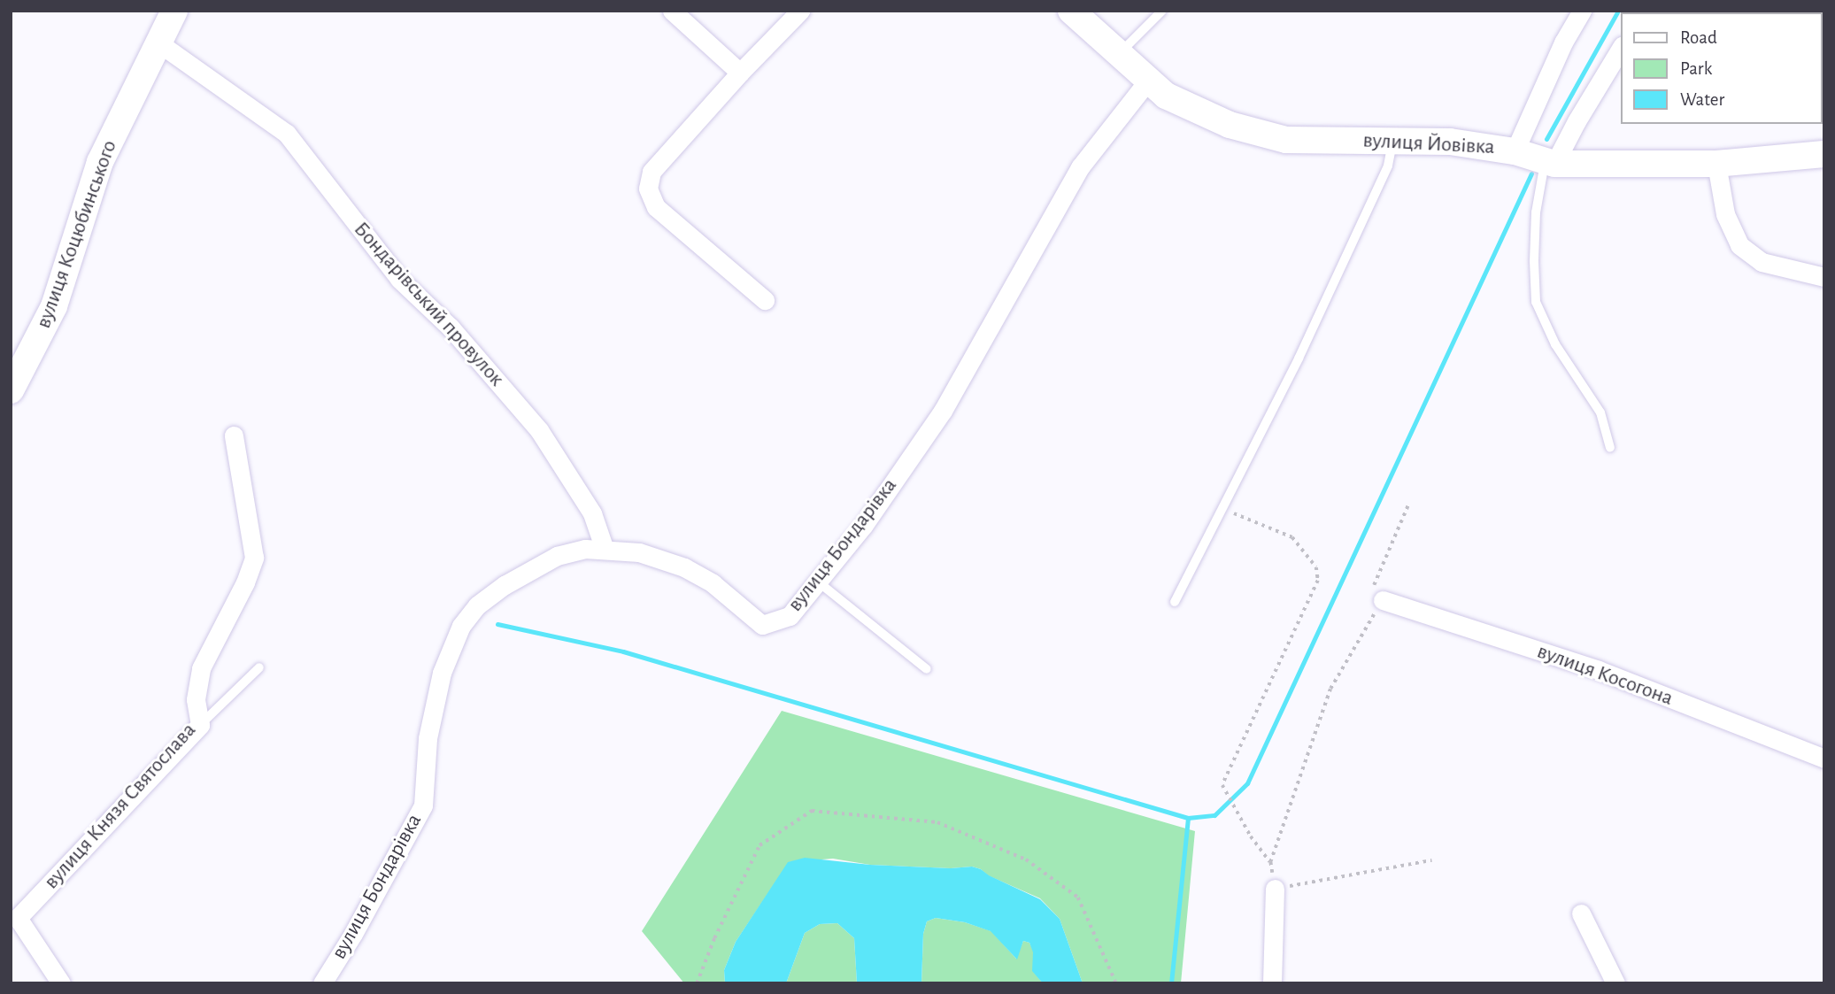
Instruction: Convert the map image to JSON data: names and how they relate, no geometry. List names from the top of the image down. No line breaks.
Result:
{"streets":{"street":["вулиця Йовівка","вулиця Коцюбинського","Бондарівський провулок","вулиця Бондарівка","вулиця Косогона","вулиця Князя Святослава"]},"crossings":[["вулиця Йовівка","вулиця Бондарівка"],["вулиця Коцюбинського","Бондарівський провулок"],["Бондарівський провулок","вулиця Бондарівка"]],"legend":["Road","Park","Water"]}
